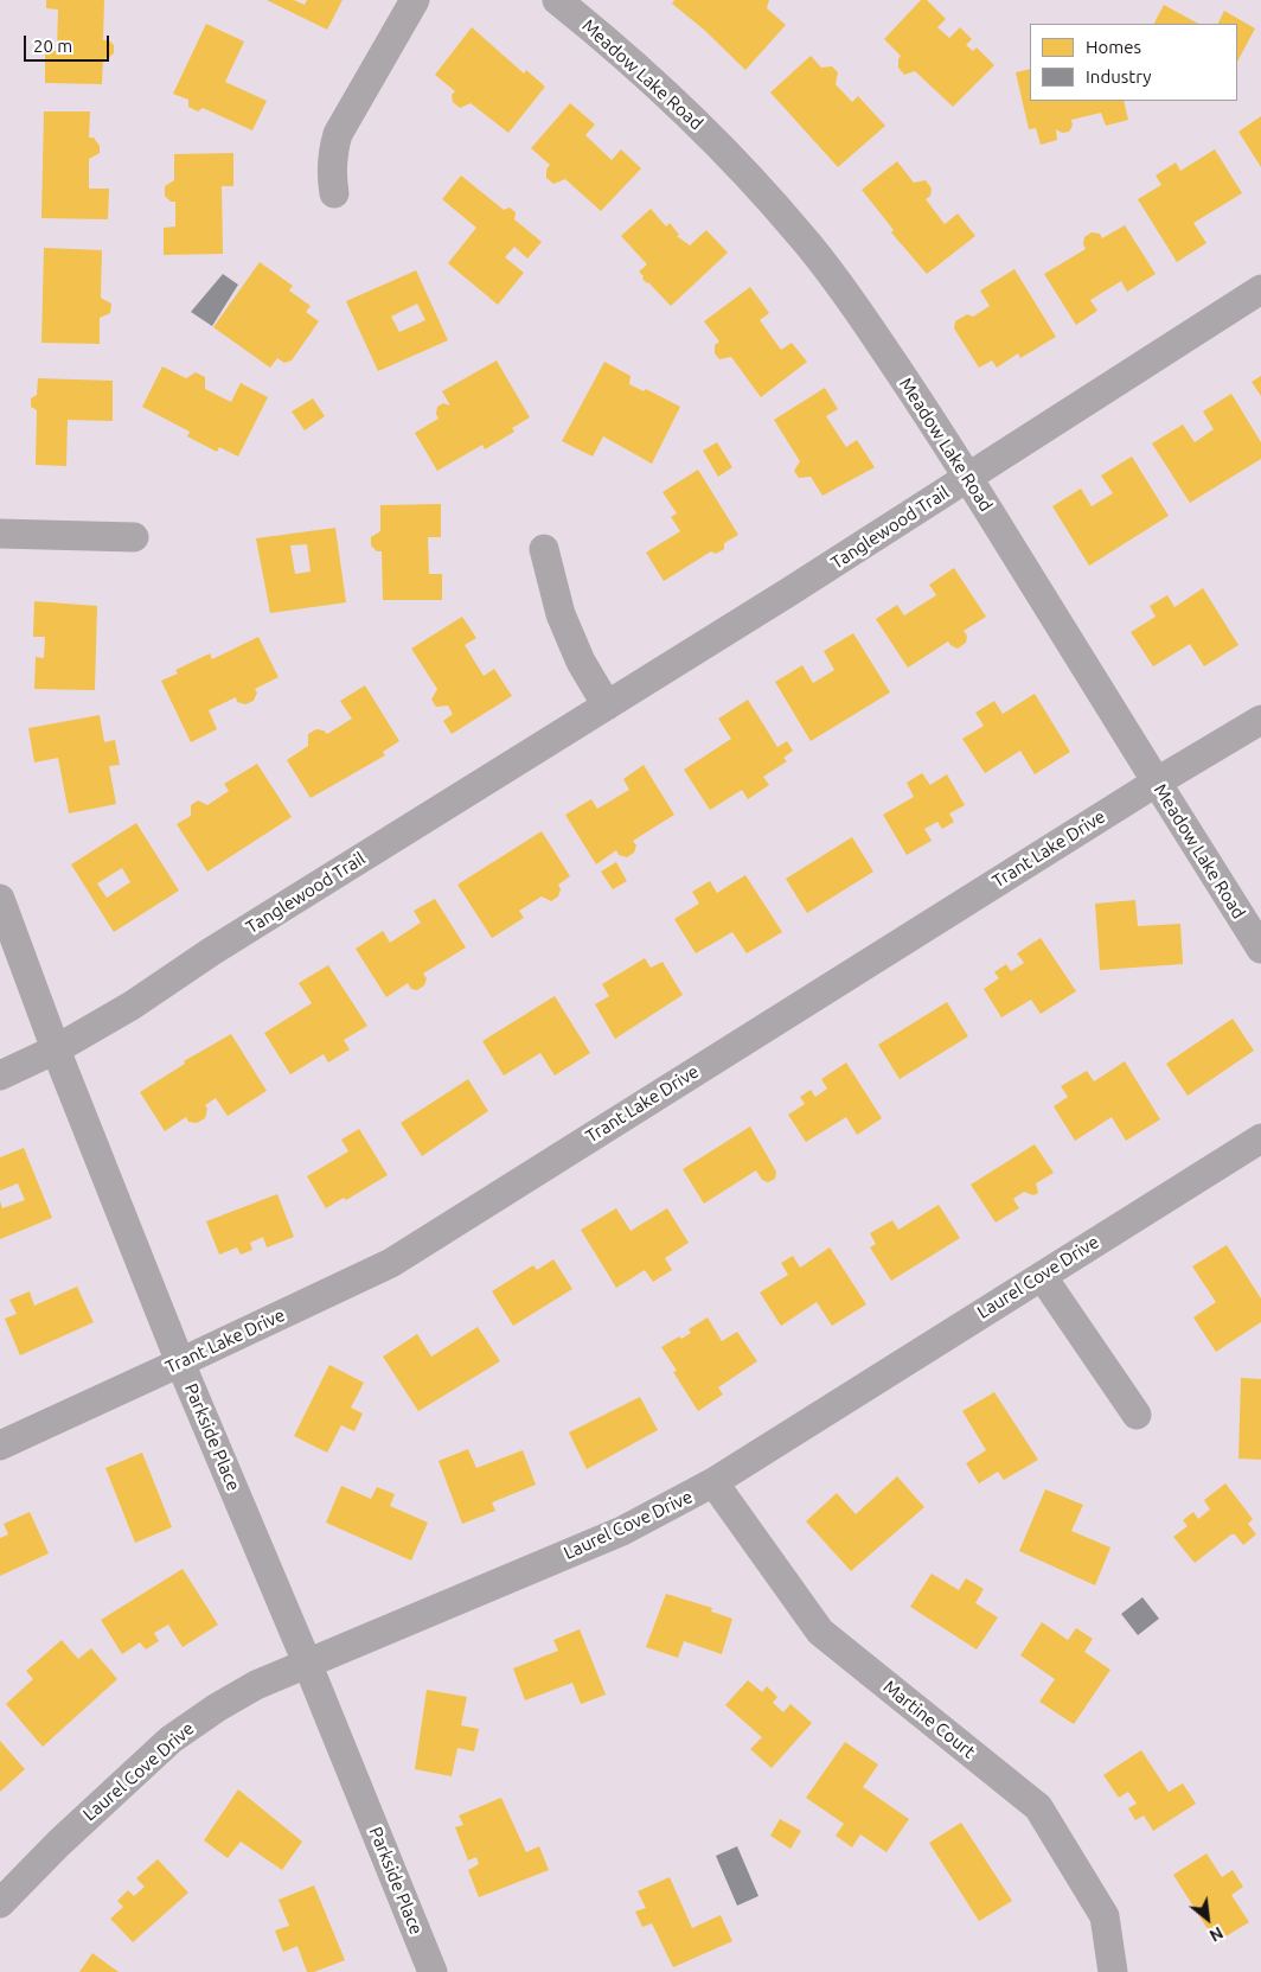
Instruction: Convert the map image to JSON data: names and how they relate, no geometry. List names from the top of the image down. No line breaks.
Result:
{"streets":{"street":["Meadow Lake Road","Tanglewood Trail","Trant Lake Drive","Laurel Cove Drive","Parkside Place","Martine Court"]},"crossings":[["Meadow Lake Road","Tanglewood Trail"],["Meadow Lake Road","Trant Lake Drive"],["Tanglewood Trail","Parkside Place"],["Trant Lake Drive","Parkside Place"],["Laurel Cove Drive","Parkside Place"],["Laurel Cove Drive","Martine Court"]],"legend":["Homes","Industry"],"scale_bar":"20 m","north":"bottom right"}
